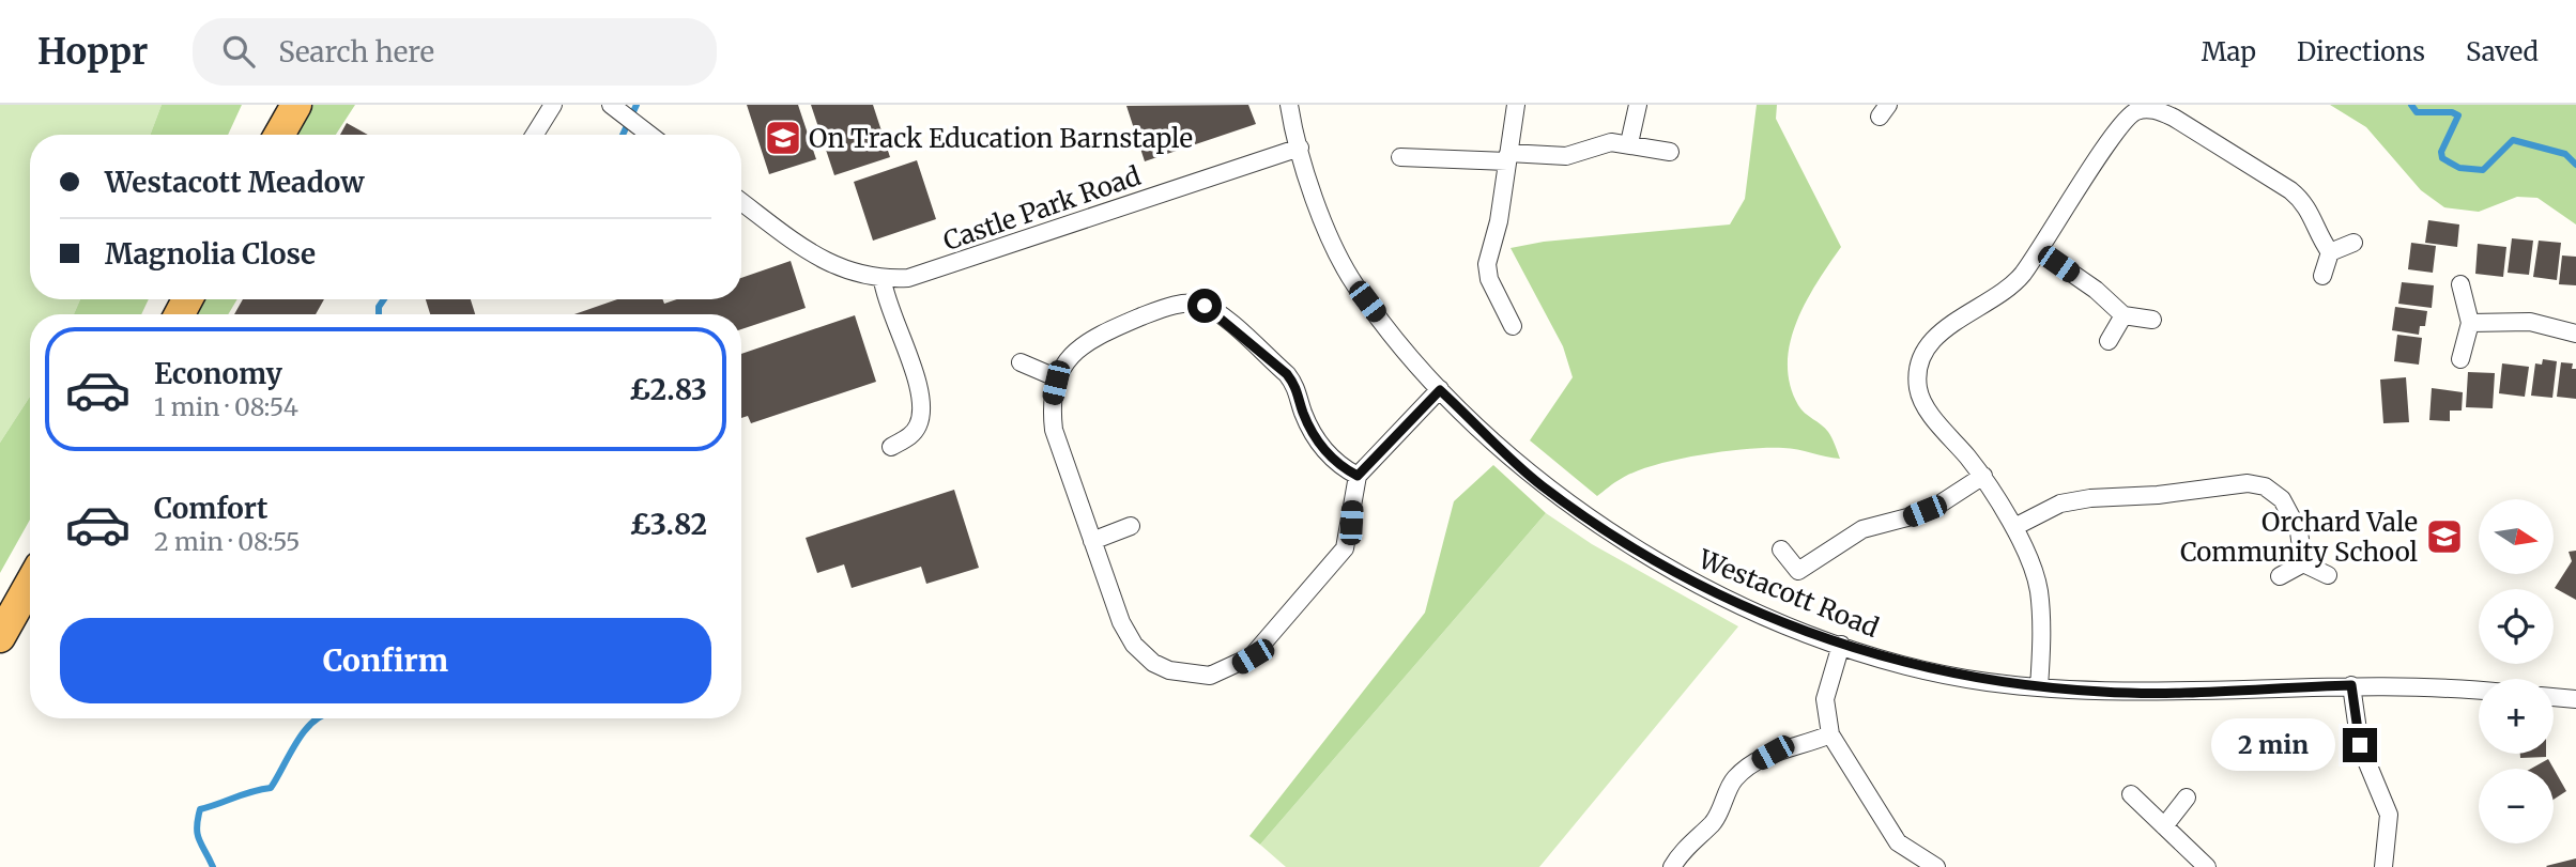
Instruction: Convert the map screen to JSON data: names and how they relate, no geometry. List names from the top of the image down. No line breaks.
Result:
{"streets":{"street":["Castle Park Road","Westacott Road"]},"crossings":[["Castle Park Road","Westacott Road"]],"places":{"school or university":["On Track Education Barnstaple","Orchard Vale Community School"]},"north":"right","page":{"header":"Hoppr","search":"Search here","nav":["Map","Directions","Saved"],"banner":["Westacott Meadow","Magnolia Close"],"list":[{"name":"Economy","note":"1 min · 08:54","value":"£2.83"},{"name":"Comfort","note":"2 min · 08:55","value":"£3.82"}],"map_buttons":["+","−"],"buttons":"Confirm","bubble":"2 min"}}
